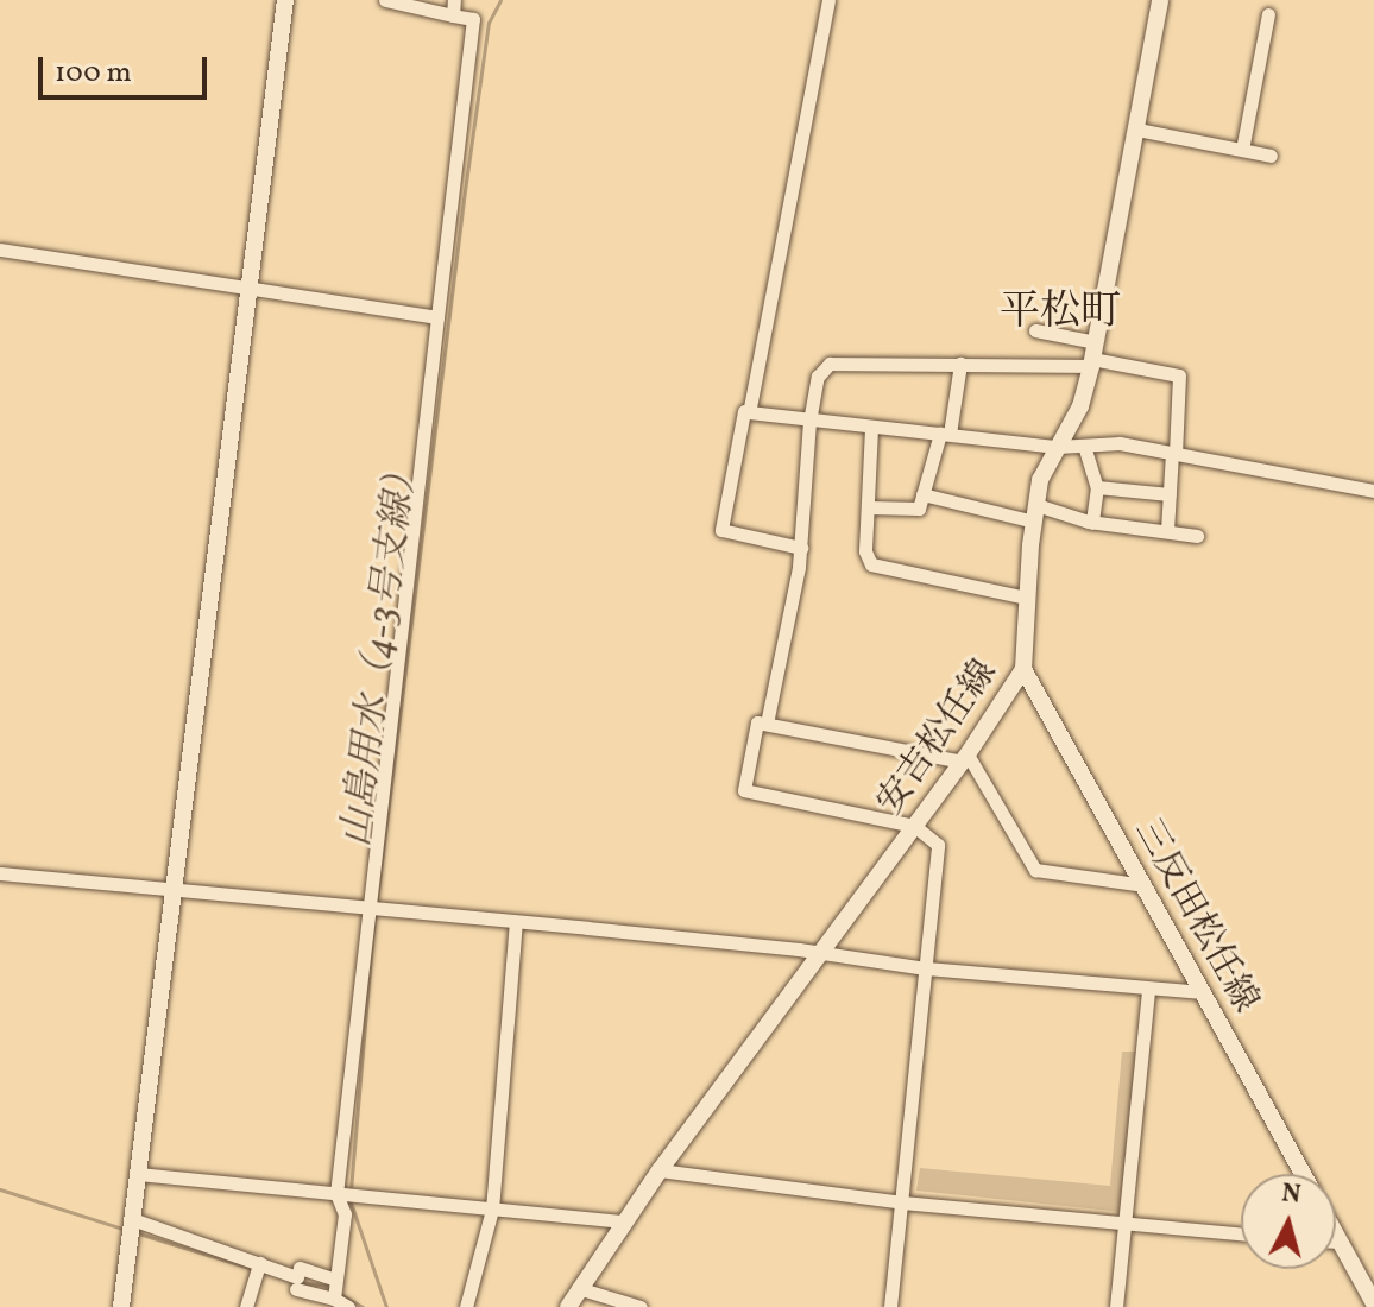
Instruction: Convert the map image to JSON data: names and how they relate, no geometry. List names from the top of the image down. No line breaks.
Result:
{"streets":{"main road":["安吉松任線","三反田松任線"]},"crossings":[["安吉松任線","三反田松任線"]],"districts":["平松町"],"water":["山島用水（4-3号支線）"],"scale_bar":"100 m","north":"top"}
